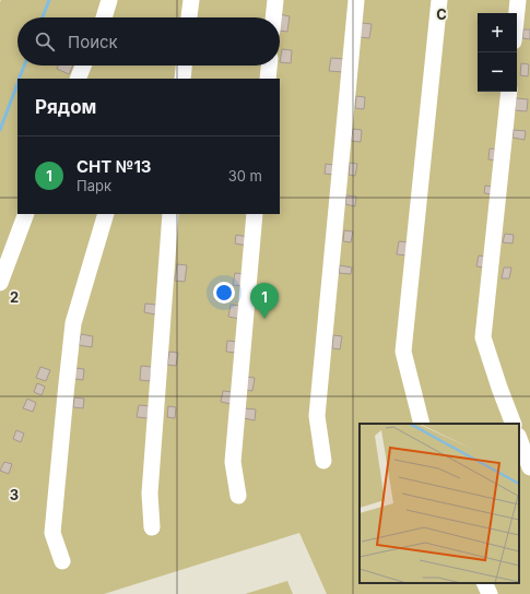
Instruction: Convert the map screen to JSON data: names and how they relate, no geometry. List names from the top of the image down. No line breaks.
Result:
{"page":{"map_buttons":["+","−"],"search":"Поиск","heading":"Рядом","list":[{"mark":"1","name":"СНТ №13","note":"Парк","value":"30 m"}],"pins":"1"},"grid":{"columns":["C"],"rows":["2","3"]}}
